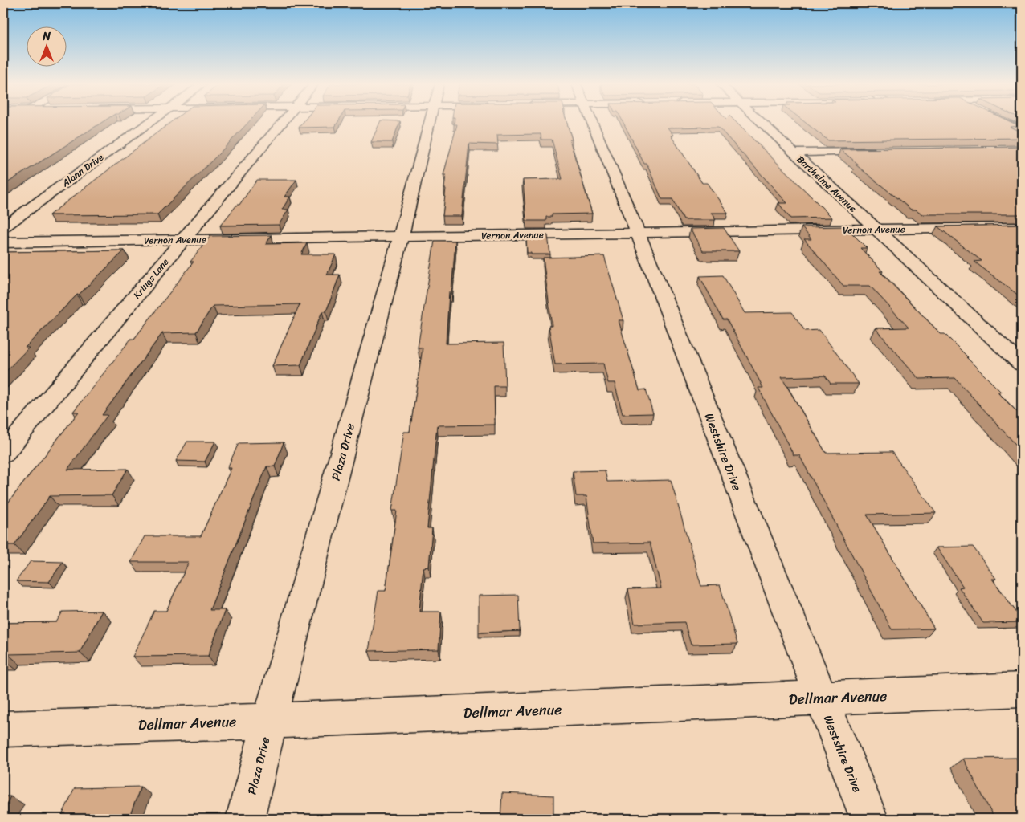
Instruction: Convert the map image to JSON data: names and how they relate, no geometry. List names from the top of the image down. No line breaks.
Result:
{"streets":{"street":["Alann Drive","Barthelme Avenue","Vernon Avenue","Krings Lane","Plaza Drive","Westshire Drive","Dellmar Avenue"]},"crossings":[["Barthelme Avenue","Vernon Avenue"],["Vernon Avenue","Krings Lane"],["Vernon Avenue","Plaza Drive"],["Vernon Avenue","Westshire Drive"],["Plaza Drive","Dellmar Avenue"],["Westshire Drive","Dellmar Avenue"]],"north":"top"}
